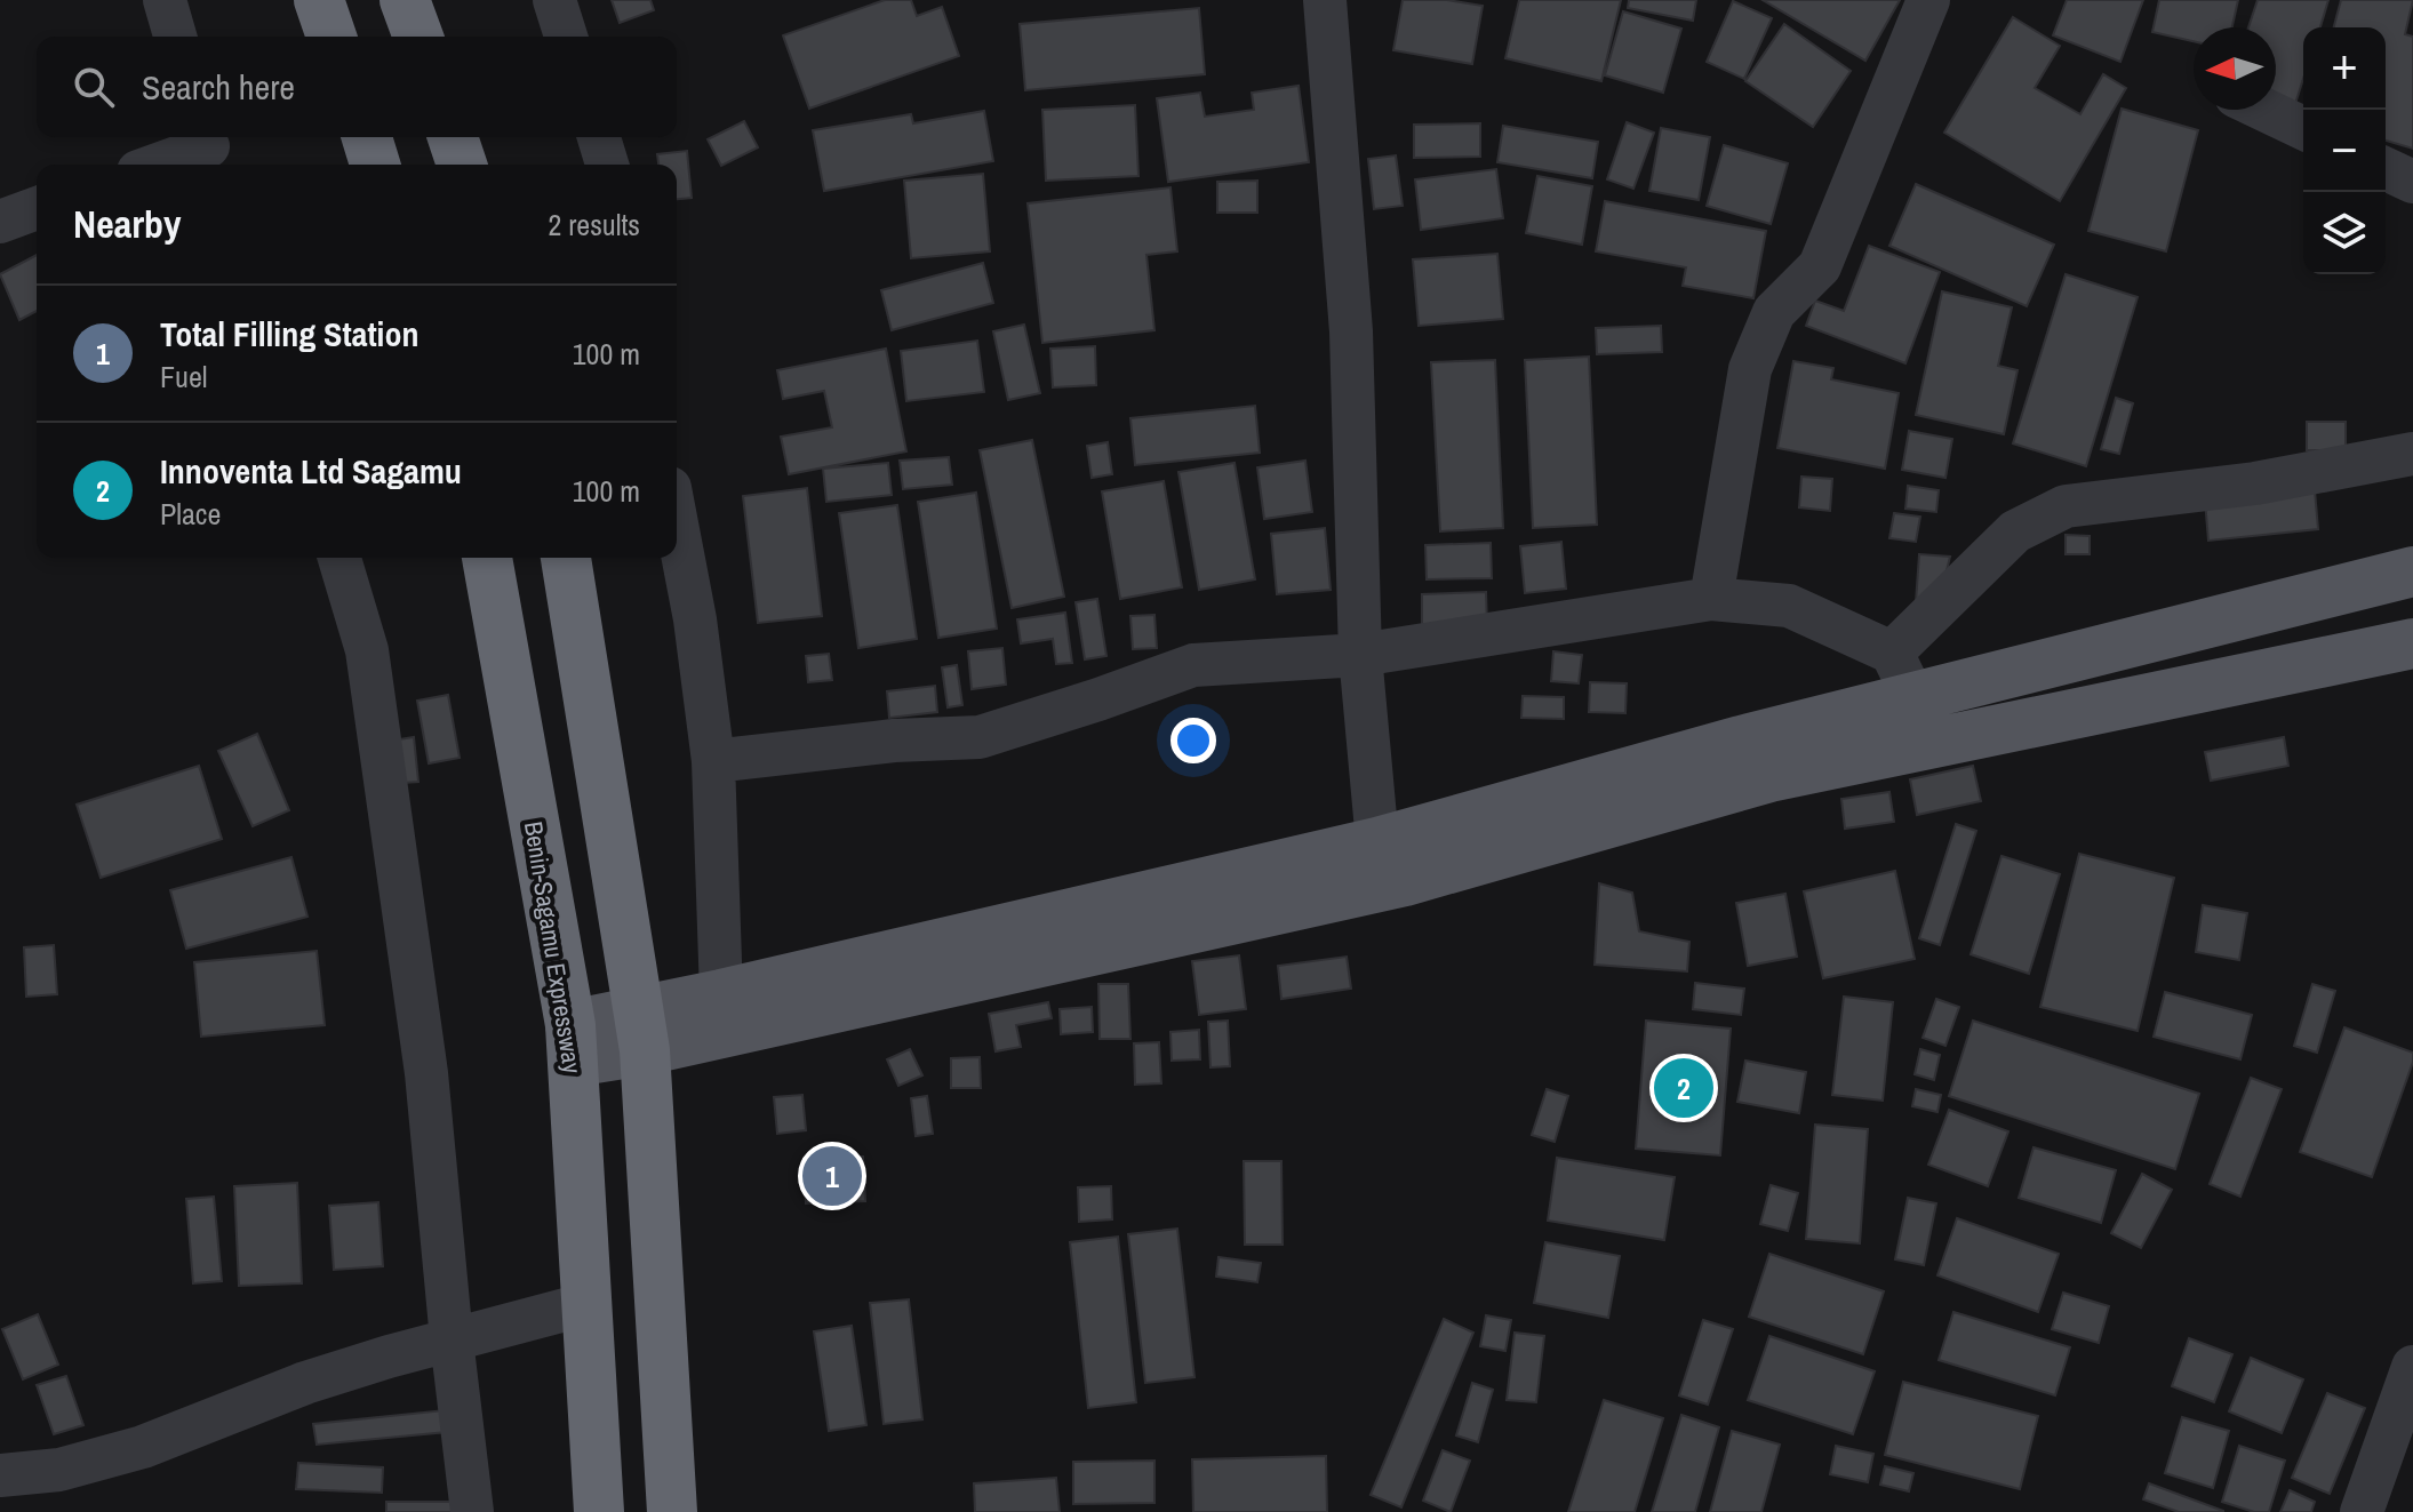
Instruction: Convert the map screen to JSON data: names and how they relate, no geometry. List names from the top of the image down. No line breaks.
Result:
{"streets":{"highway":["Benin-Sagamu Expressway"]},"north":"left","page":{"map_buttons":["+","−"],"search":"Search here","heading":["Nearby","2 results"],"list":[{"mark":"1","name":"Total Filling Station","note":"Fuel","value":"100 m"},{"mark":"2","name":"Innoventa Ltd Sagamu","note":"Place","value":"100 m"}],"pins":["2","1"]}}
